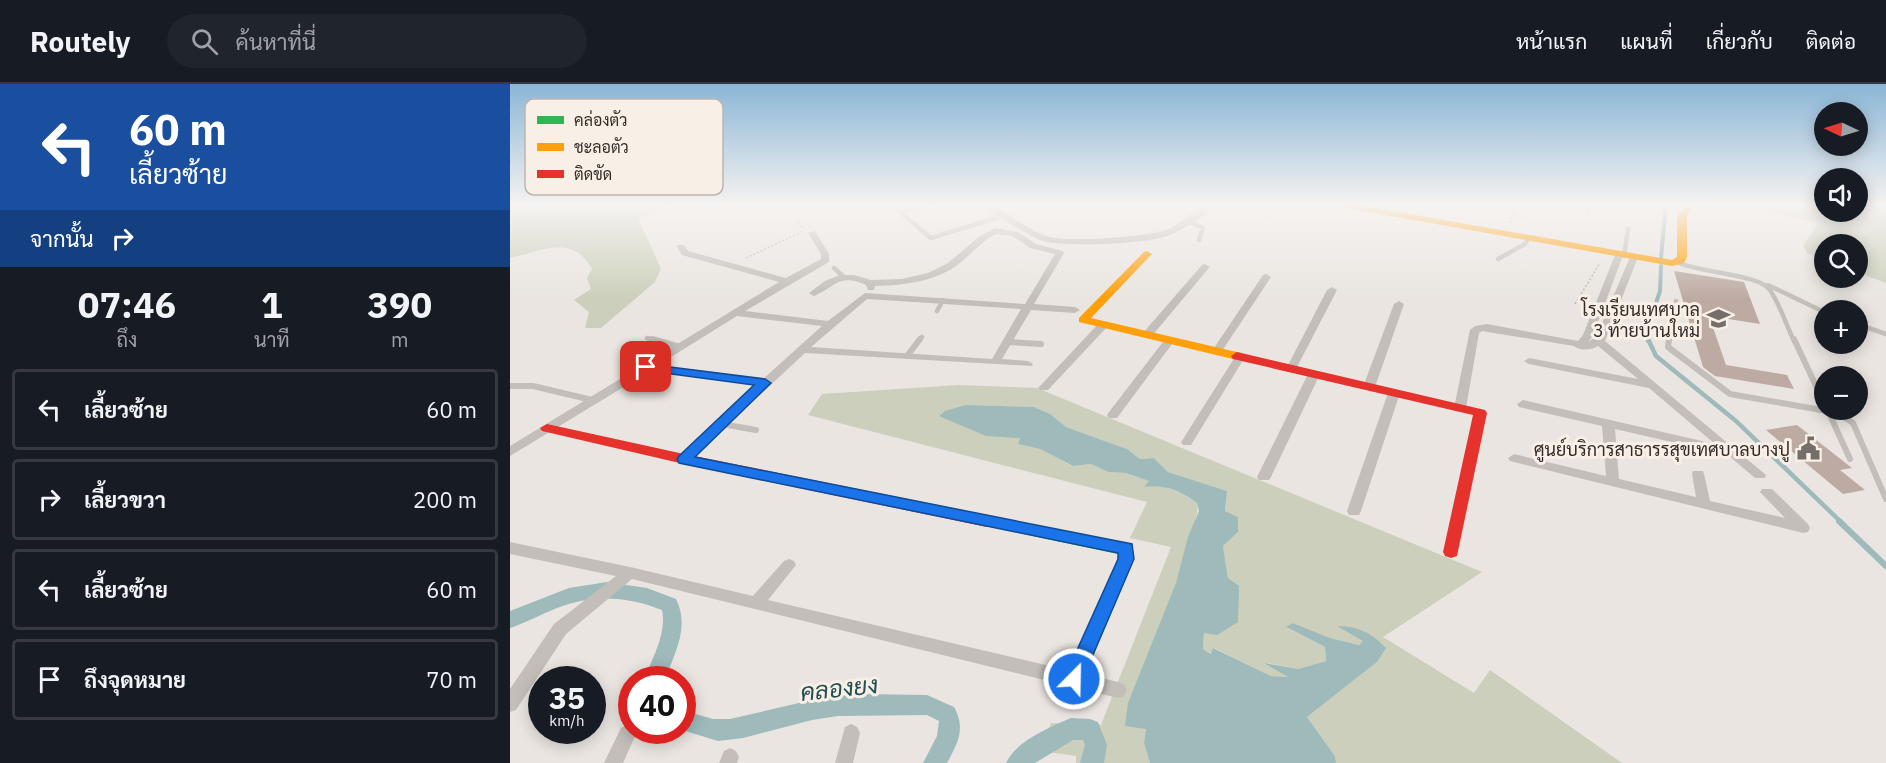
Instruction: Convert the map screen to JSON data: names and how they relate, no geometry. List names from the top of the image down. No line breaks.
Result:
{"water":["คลองยง"],"places":{"school or university":["โรงเรียนเทศบาล 3 ท้ายบ้านใหม่"],"public building":["ศูนย์บริการสาธารรสุขเทศบาลบางปู"]},"legend":["คล่องตัว","ชะลอตัว","ติดขัด"],"north":"left","page":{"header":"Routely","search":"ค้นหาที่นี่","nav":["หน้าแรก","แผนที่","เกี่ยวกับ","ติดต่อ"],"turn":["60 m","เลี้ยวซ้าย"],"map_buttons":["+","−"],"then":"จากนั้น","eta":["07:46","ถึง","1","นาที","390","m"],"list":[{"name":"เลี้ยวซ้าย","value":"60 m"},{"name":"เลี้ยวขวา","value":"200 m"},{"name":"เลี้ยวซ้าย","value":"60 m"},{"name":"ถึงจุดหมาย","value":"70 m"}],"speed":"35 km/h","limit":"40"}}
